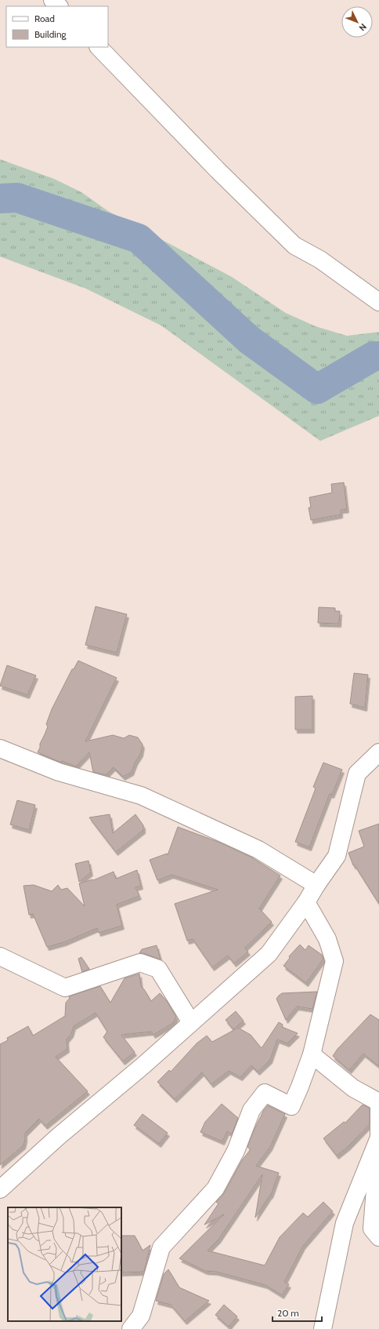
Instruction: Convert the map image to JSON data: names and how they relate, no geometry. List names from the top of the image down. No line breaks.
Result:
{"legend":["Road","Building"],"scale_bar":"20 m","north":"bottom right"}
